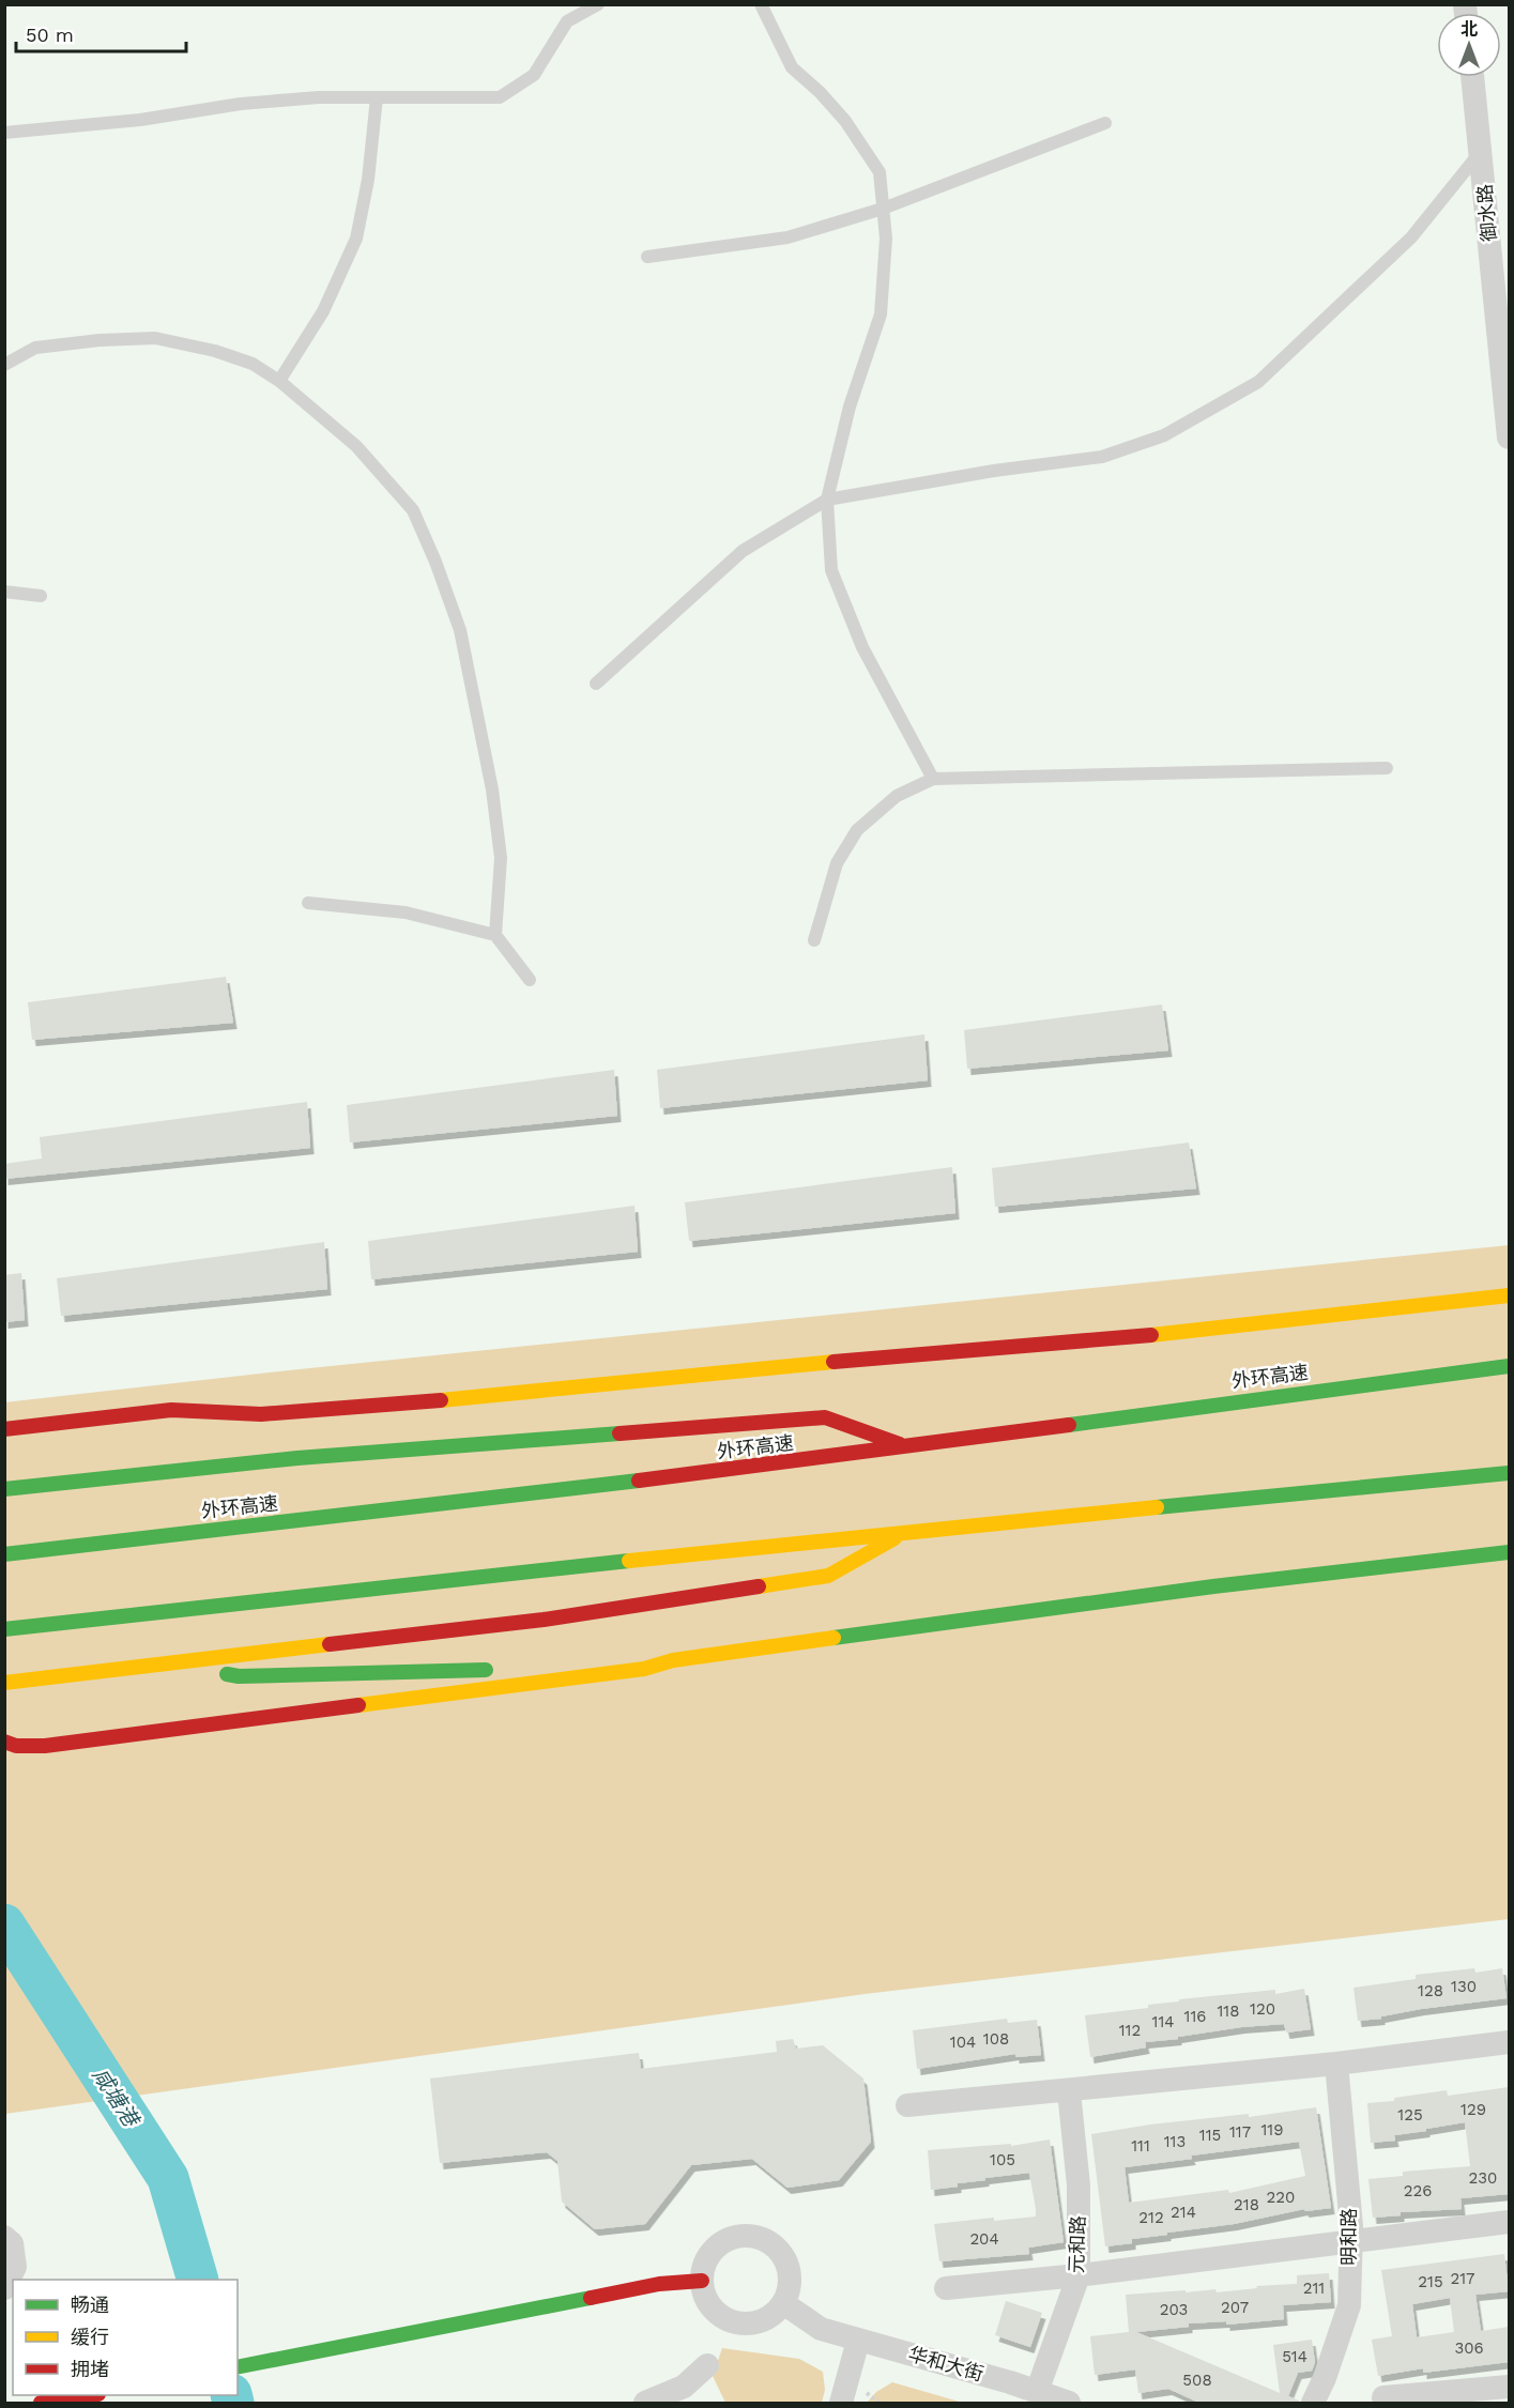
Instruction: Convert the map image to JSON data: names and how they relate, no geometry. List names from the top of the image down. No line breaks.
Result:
{"streets":{"main road":["外环高速"],"street":["御水路","明和路","元和路","华和大街"]},"crossings":[["元和路","华和大街"]],"water":["咸塘港"],"house_numbers":["130","128","120","118","116","114","112","108","104","129","125","119","117","115","113","111","105","230","226","220","218","214","212","204","217","215","211","207","203","306","514","508"],"legend":["畅通","缓行","拥堵"],"scale_bar":"50 m","north":"top"}
